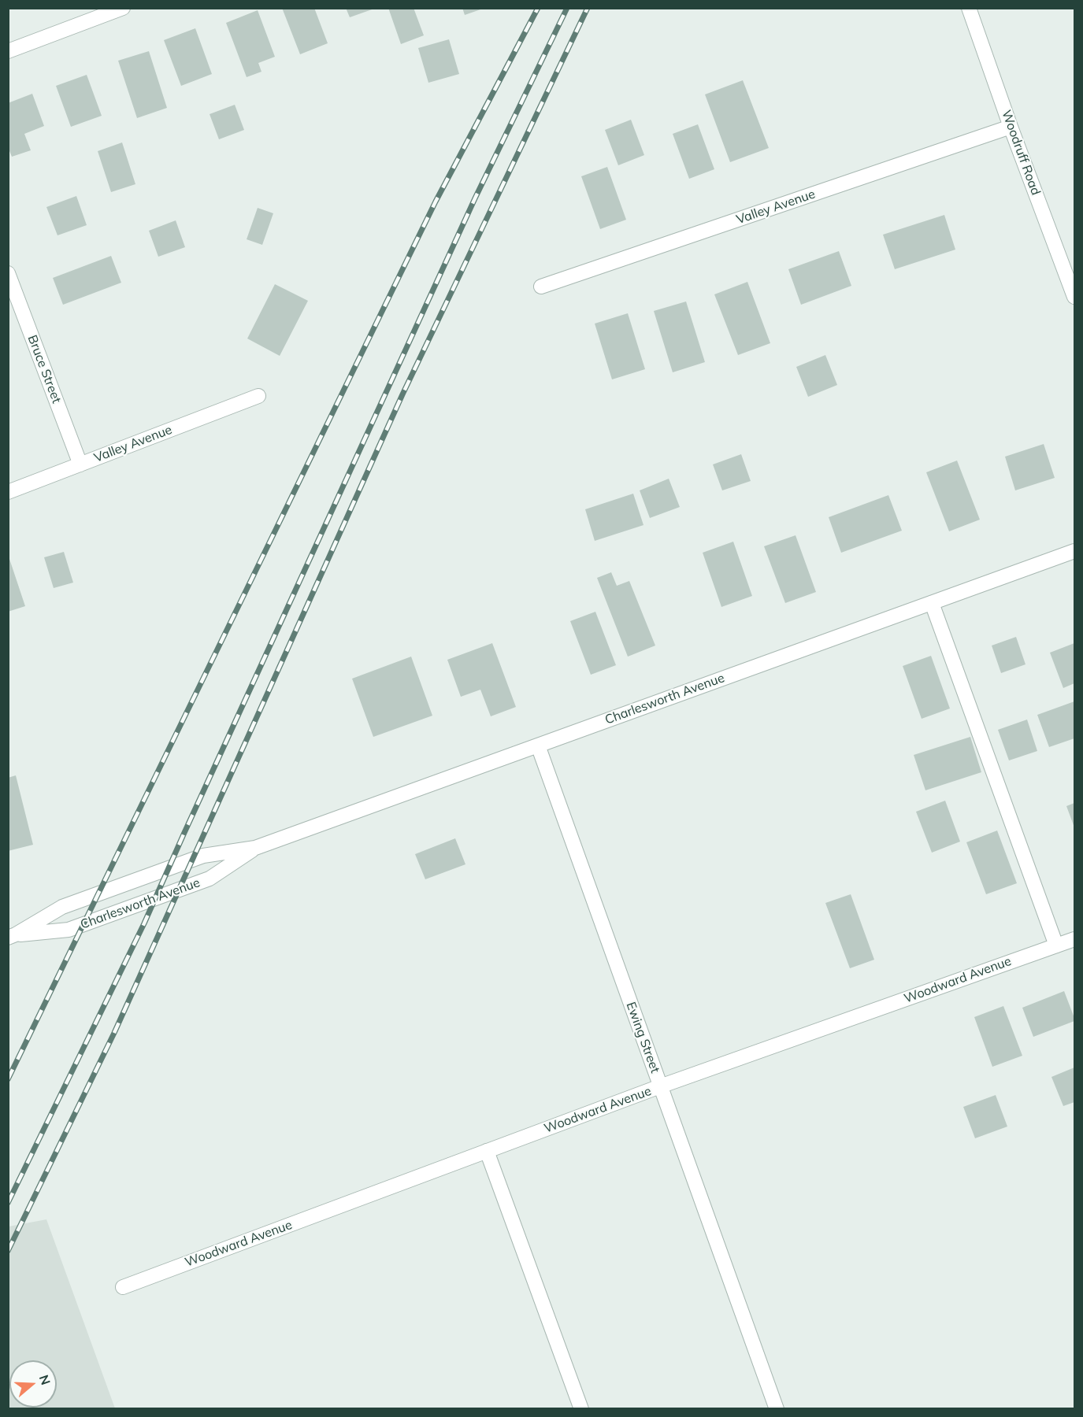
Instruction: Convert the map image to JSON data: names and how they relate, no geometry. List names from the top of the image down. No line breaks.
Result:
{"streets":{"street":["Woodruff Road","Valley Avenue","Bruce Street","Charlesworth Avenue","Woodward Avenue","Ewing Street"]},"crossings":[["Woodruff Road","Valley Avenue"],["Valley Avenue","Bruce Street"],["Charlesworth Avenue","Ewing Street"],["Woodward Avenue","Ewing Street"]],"north":"right"}
